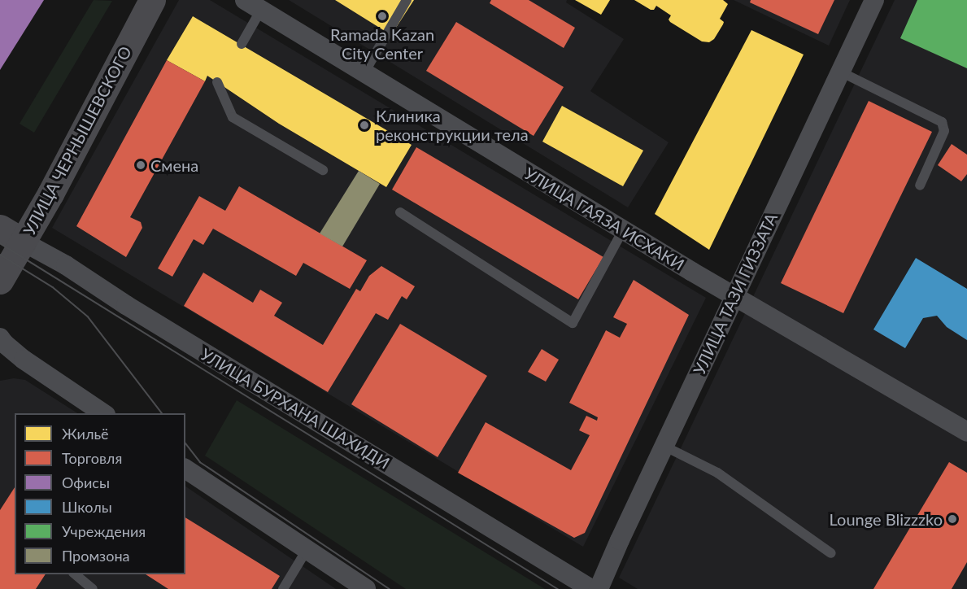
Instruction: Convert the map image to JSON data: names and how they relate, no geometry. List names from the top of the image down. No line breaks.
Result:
{"streets":{"main road":["УЛИЦА ЧЕРНЫШЕВСКОГО","УЛИЦА БУРХАНА ШАХИДИ"],"street":["УЛИЦА ГАЯЗА ИСХАКИ","УЛИЦА ТАЗИ ГИЗЗАТА"]},"crossings":[["УЛИЦА ЧЕРНЫШЕВСКОГО","УЛИЦА БУРХАНА ШАХИДИ"],["УЛИЦА ГАЯЗА ИСХАКИ","УЛИЦА ТАЗИ ГИЗЗАТА"]],"places":["Ramada Kazan City Center","Клиника реконструкции тела","Смена","Lounge Blizzzko"],"legend":["Жильё","Торговля","Офисы","Школы","Учреждения","Промзона"]}
